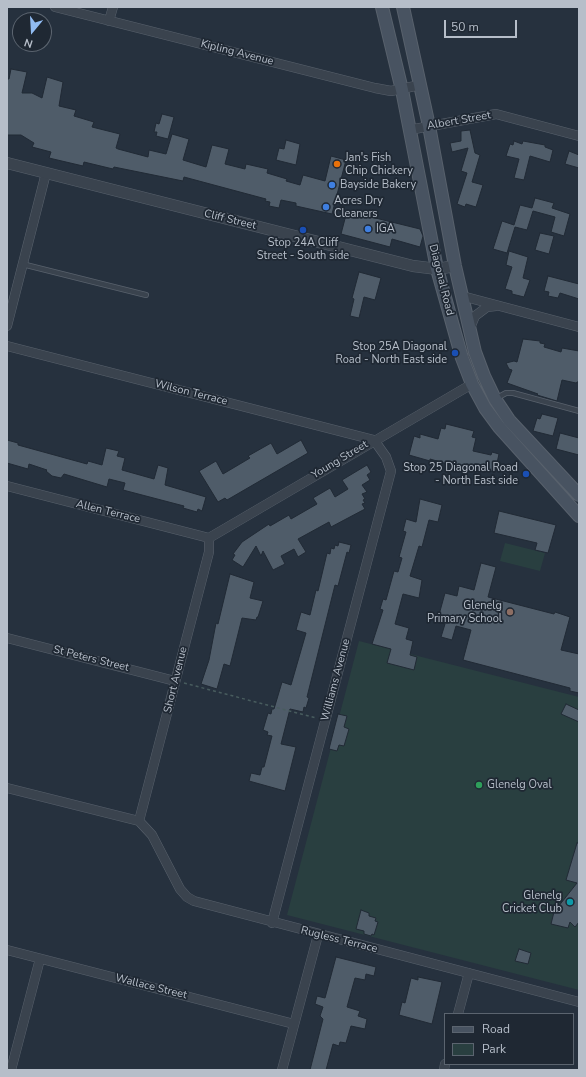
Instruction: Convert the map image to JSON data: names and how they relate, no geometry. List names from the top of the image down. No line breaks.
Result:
{"streets":{"main road":["Diagonal Road"],"street":["Kipling Avenue","Albert Street","Cliff Street","Wilson Terrace","Young Street","Allen Terrace","St Peters Street","Short Avenue","Williams Avenue","Rugless Terrace","Wallace Street"]},"crossings":[["Kipling Avenue","Diagonal Road"],["Albert Street","Diagonal Road"],["Cliff Street","Diagonal Road"],["Diagonal Road","Young Street"],["Wilson Terrace","Young Street"],["Wilson Terrace","Williams Avenue"],["Young Street","Allen Terrace"],["Young Street","Short Avenue"],["Young Street","Williams Avenue"],["Allen Terrace","Short Avenue"],["St Peters Street","Short Avenue"],["Short Avenue","Rugless Terrace"],["Williams Avenue","Rugless Terrace"]],"places":["Jan's Fish Chip Chickery","Bayside Bakery","Acres Dry Cleaners","IGA","Stop 24A Cliff Street - South side","Stop 25A Diagonal Road - North East side","Stop 25 Diagonal Road - North East side","Glenelg Primary School","Glenelg Oval","Glenelg Cricket Club"],"legend":["Road","Park"],"scale_bar":"50 m","north":"bottom"}
